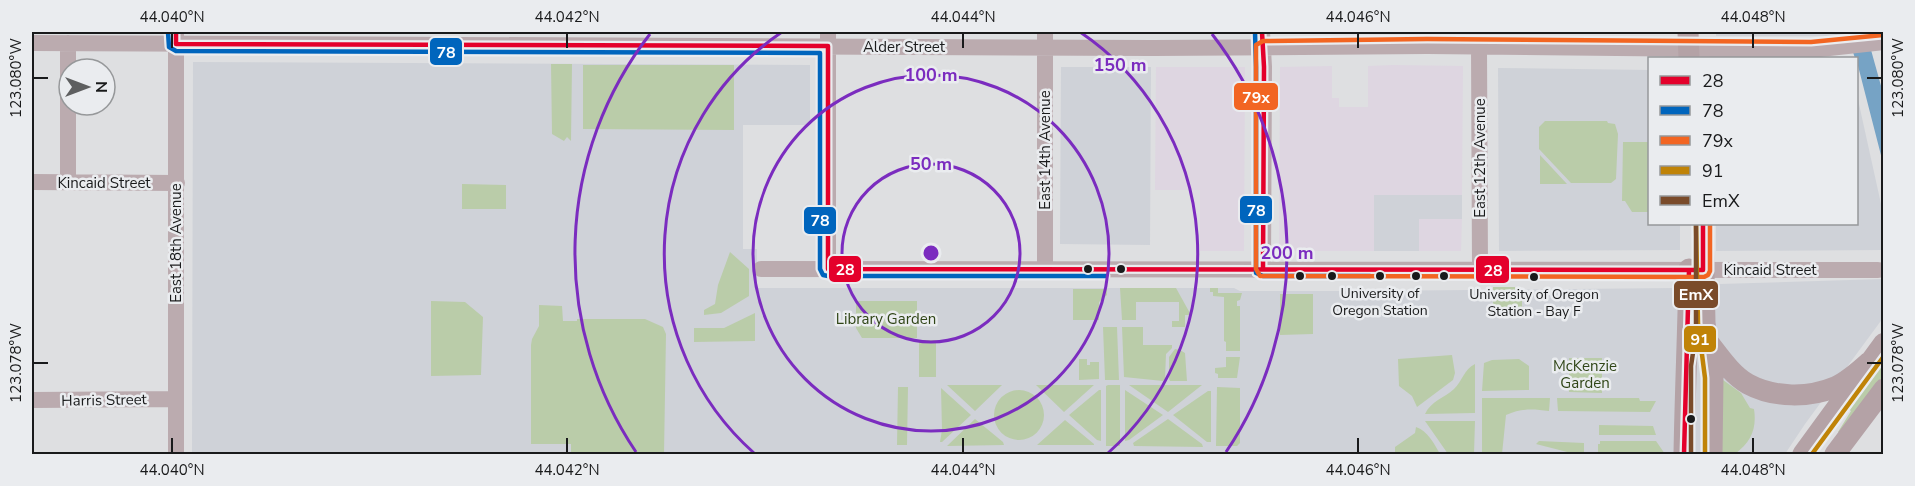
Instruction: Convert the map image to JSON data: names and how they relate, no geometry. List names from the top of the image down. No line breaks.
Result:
{"streets":{"street":["Alder Street","East 14th Avenue","East 12th Avenue","Kincaid Street","East 18th Avenue","Harris Street"]},"crossings":[["Alder Street","East 14th Avenue"],["Alder Street","East 12th Avenue"],["Alder Street","East 18th Avenue"],["East 14th Avenue","Kincaid Street"],["East 12th Avenue","Kincaid Street"],["Kincaid Street","East 18th Avenue"],["East 18th Avenue","Harris Street"]],"parks":["Library Garden","McKenzie Garden"],"places":["University of Oregon Station","University of Oregon Station - Bay F"],"lines":["transit line 28","transit line 78","transit line 79x","transit line 91","transit line EmX"],"legend":["28","78","79x","91","EmX"],"north":"right","coordinates":["44.040°N","44.042°N","44.044°N","44.046°N","44.048°N","123.080°W","123.078°W"],"rings":["150 m","100 m","50 m","200 m"]}
